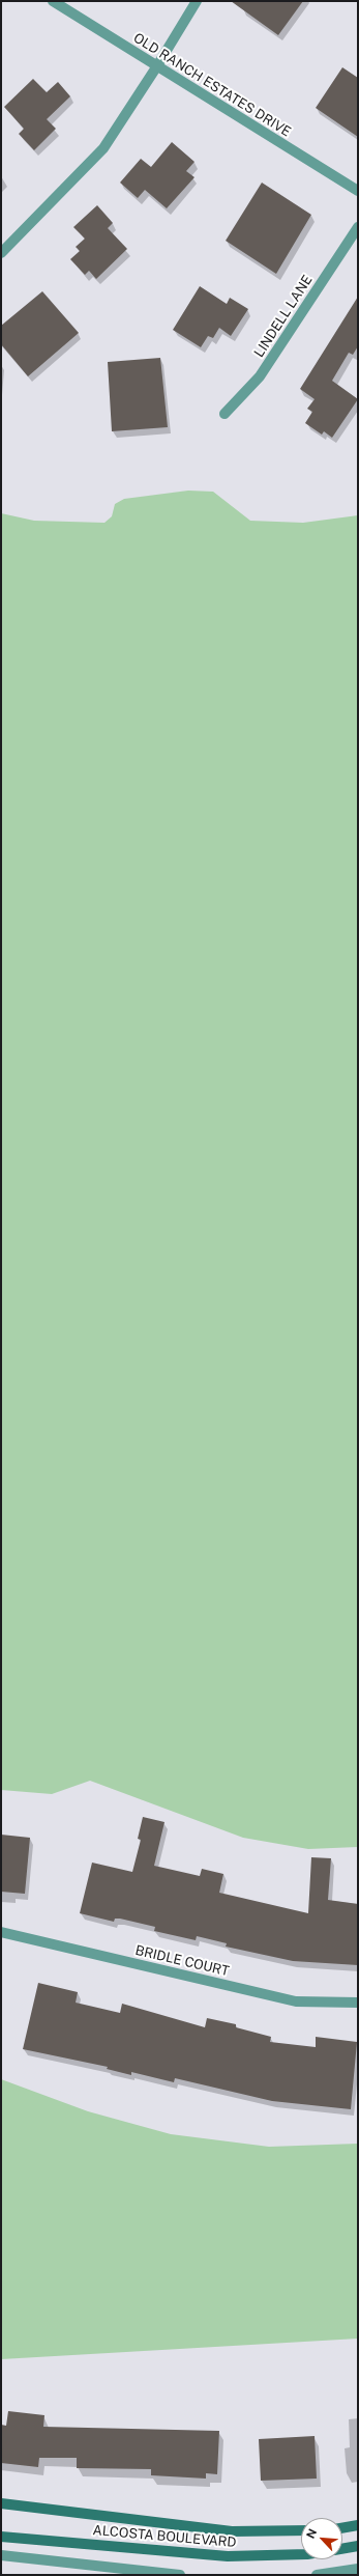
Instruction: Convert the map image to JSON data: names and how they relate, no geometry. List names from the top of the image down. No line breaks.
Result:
{"streets":{"main road":["ALCOSTA BOULEVARD"],"street":["OLD RANCH ESTATES DRIVE","LINDELL LANE","BRIDLE COURT"]},"north":"top left"}
